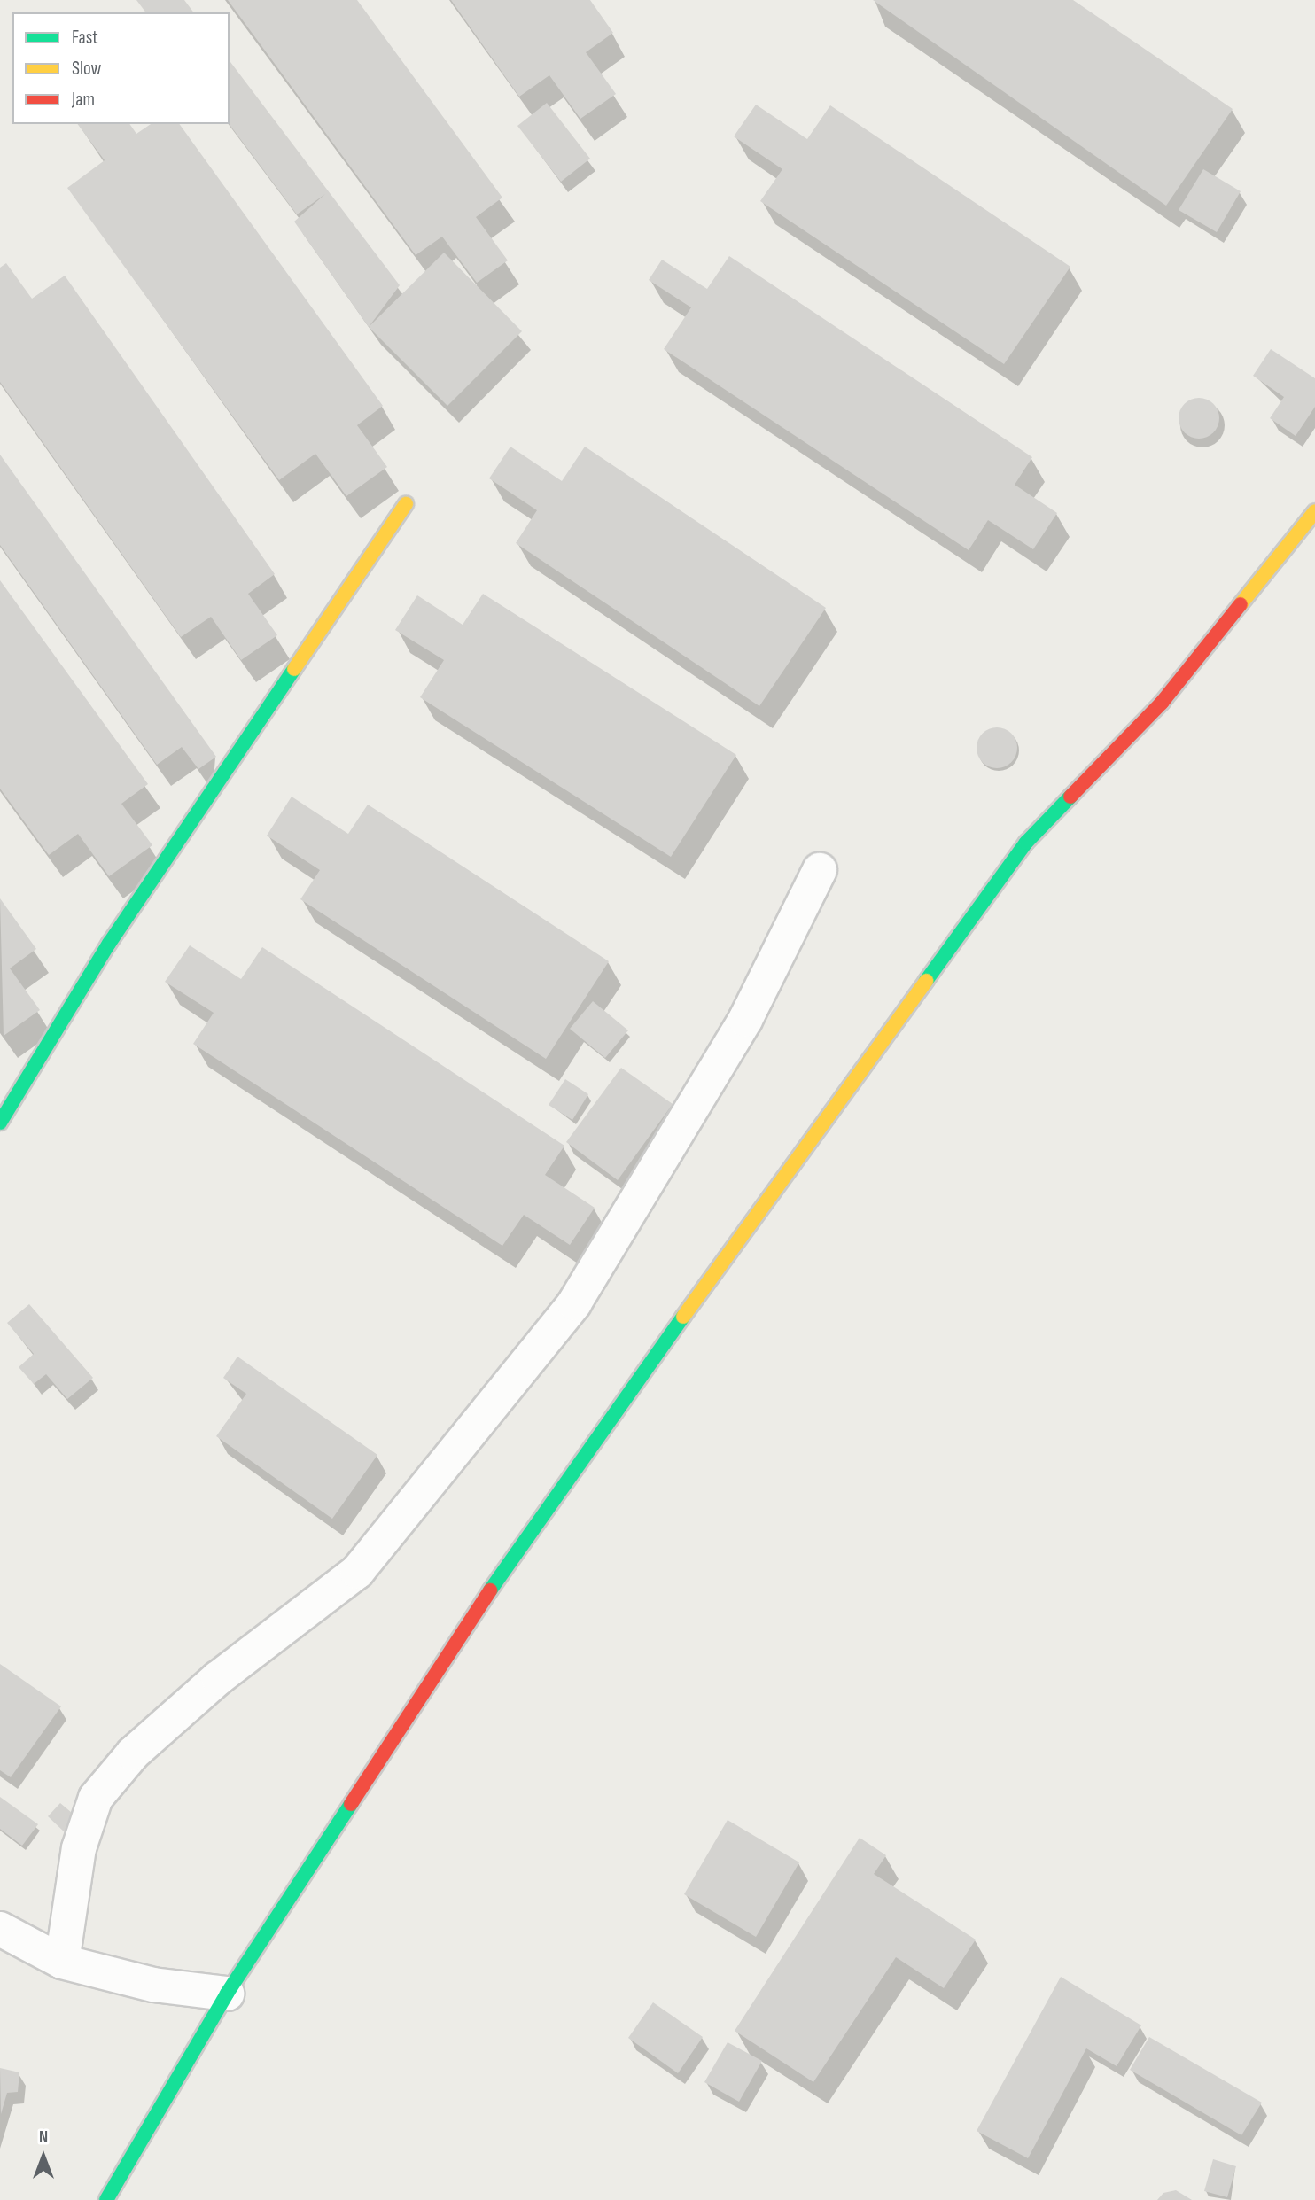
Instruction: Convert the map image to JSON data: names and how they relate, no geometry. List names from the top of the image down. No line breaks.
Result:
{"legend":["Fast","Slow","Jam"],"north":"top"}
